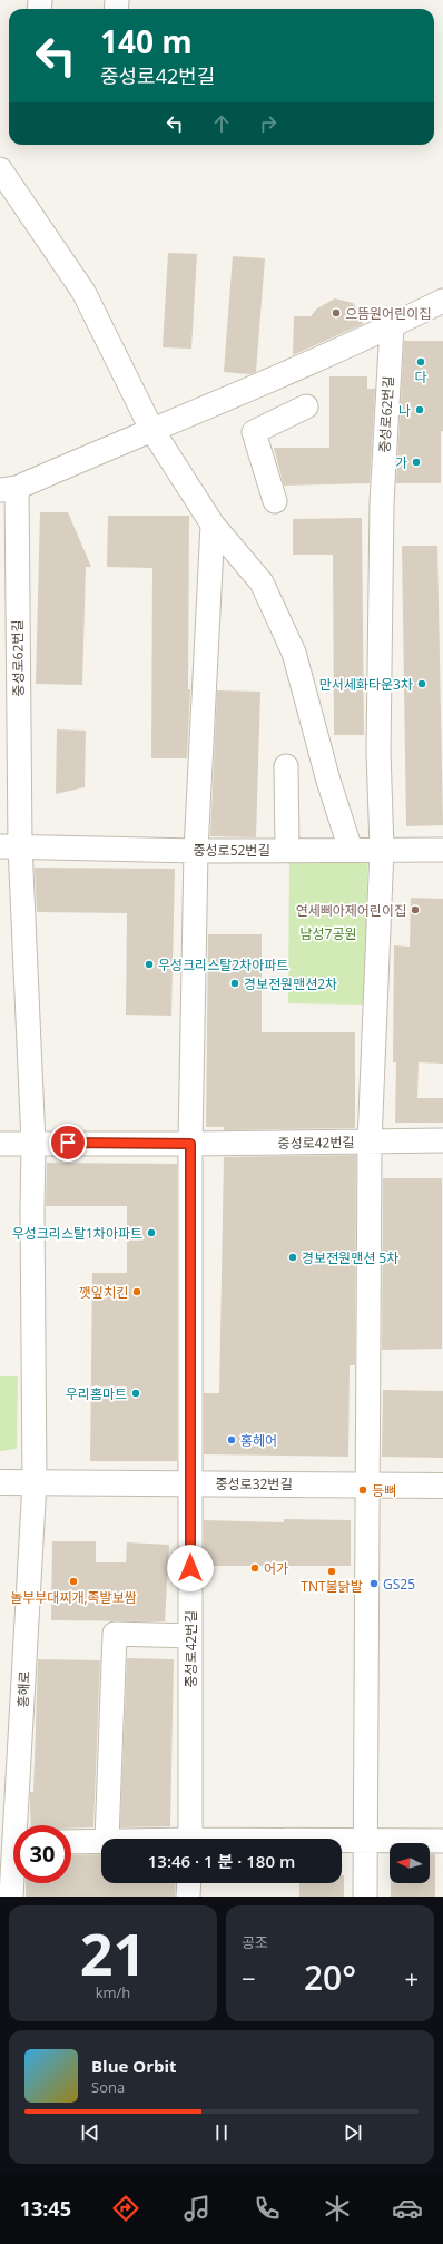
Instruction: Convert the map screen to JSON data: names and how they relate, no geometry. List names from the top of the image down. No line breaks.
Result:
{"streets":{"street":["중성로62번길","중성로52번길","중성로42번길","중성로32번길","흥해로"]},"crossings":[["중성로62번길","중성로52번길"],["중성로62번길","중성로42번길"],["중성로62번길","중성로32번길"],["중성로42번길","중성로32번길"],["중성로32번길","흥해로"]],"parks":["남성7공원"],"places":["으뜸원어린이집","다","나","가","만서세화타운3차","연세삐아제어린이집","우성크리스탈2차아파트","경보전원맨션2차","우성크리스탈1차아파트","경보전원맨션 5차","깻잎치킨","우리홈마트","홍헤어","등뼈","어가","TNT불닭발","놀부부대찌개,족발보쌈","GS25"],"north":"left","page":{"turn":["140 m","중성로42번길"],"limit":"30","trip":"13:46 · 1 분 · 180 m","tile":[["21","km/h"],"공조"],"heat":["−","20°","+"],"song":["Blue Orbit","Sona"],"tabs":"13:45"}}
